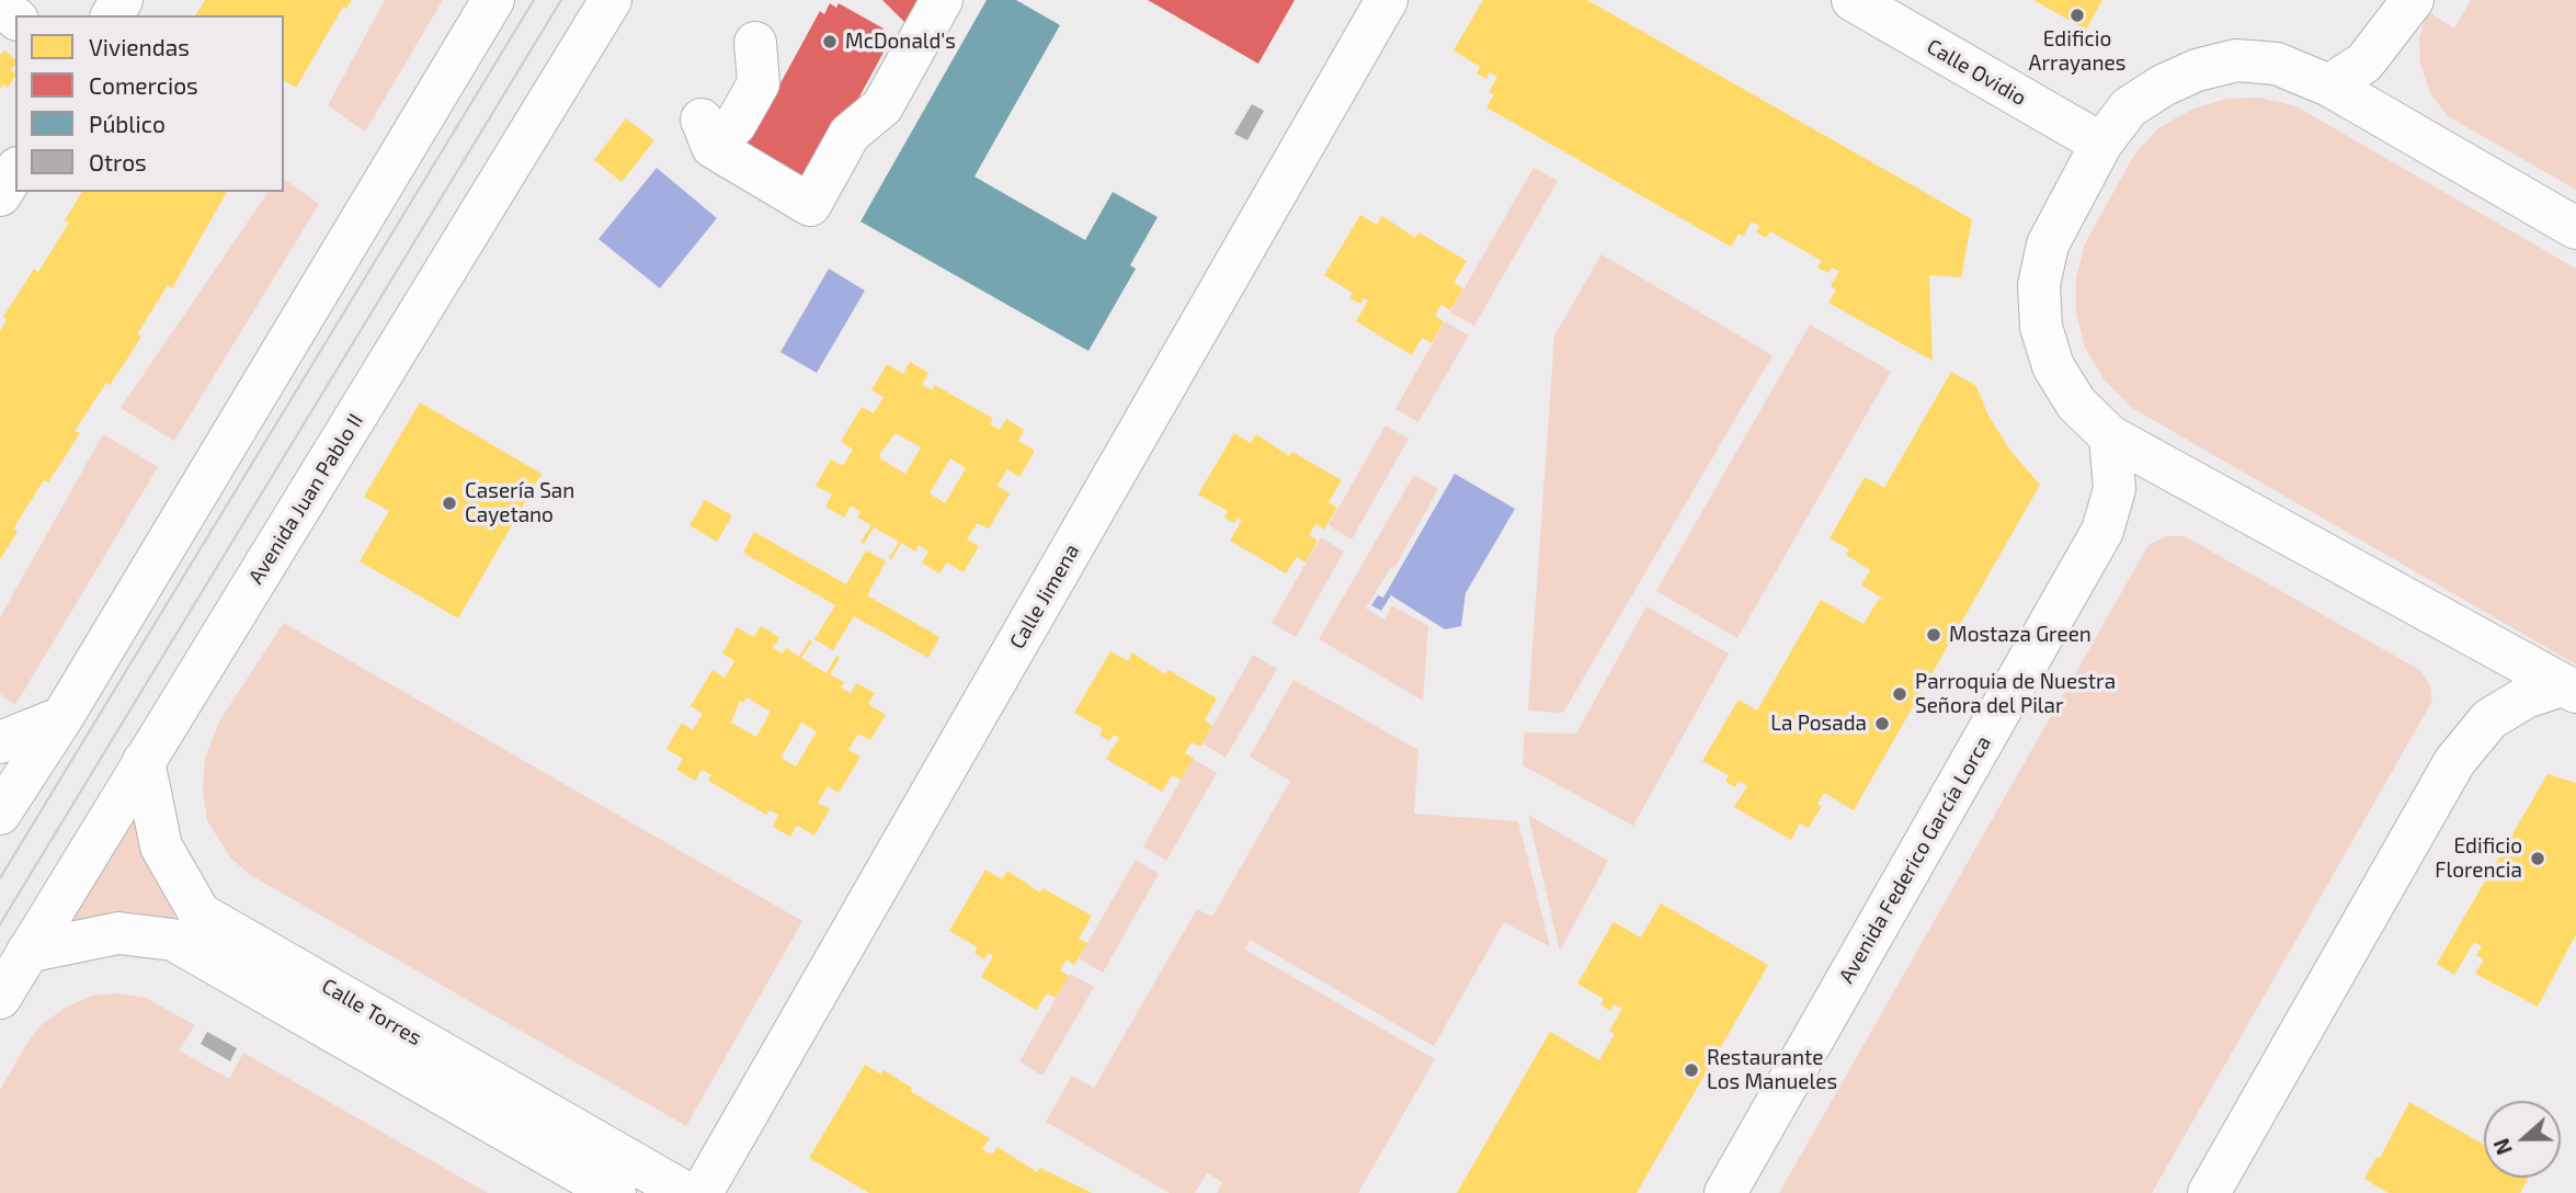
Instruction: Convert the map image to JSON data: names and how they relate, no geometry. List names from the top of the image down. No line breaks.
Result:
{"streets":{"main road":["Calle Ovidio","Avenida Juan Pablo II","Calle Jimena","Avenida Federico García Lorca","Calle Torres"]},"crossings":[["Avenida Juan Pablo II","Calle Torres"]],"places":["Edificio Arrayanes","McDonald's","Casería San Cayetano","Mostaza Green","Parroquia de Nuestra Señora del Pilar","La Posada","Edificio Florencia","Restaurante Los Manueles"],"legend":["Viviendas","Comercios","Público","Otros"],"north":"left"}
